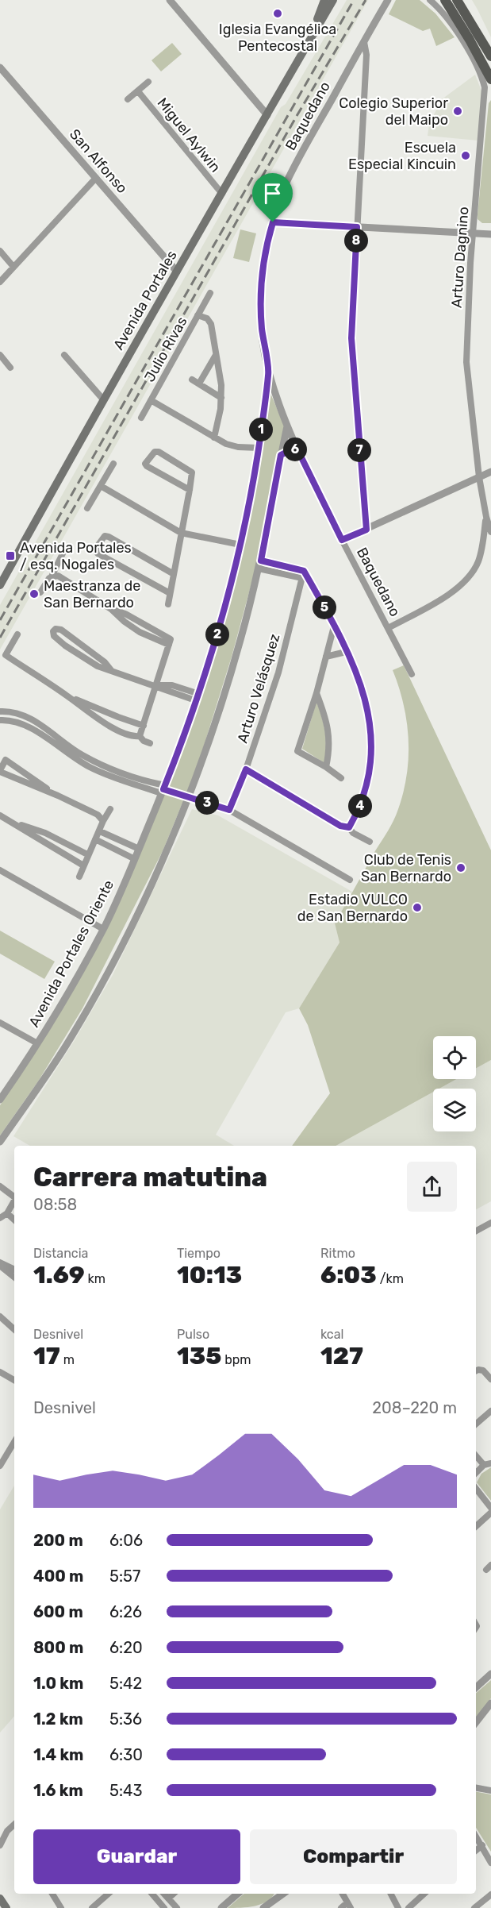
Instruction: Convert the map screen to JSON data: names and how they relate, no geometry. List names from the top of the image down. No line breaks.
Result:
{"streets":{"main road":["Avenida Portales"],"street":["Baquedano","Miguel Aylwin","San Alfonso","Arturo Dagnino","Julio Rivas","Arturo Velásquez","Avenida Portales Oriente"]},"crossings":[["Baquedano","Avenida Portales Oriente"],["Miguel Aylwin","Avenida Portales"],["San Alfonso","Avenida Portales"]],"places":{"other":["Iglesia Evangélica Pentecostal","Colegio Superior del Maipo","Escuela Especial Kincuin","Maestranza de San Bernardo","Club de Tenis San Bernardo","Estadio VULCO de San Bernardo"],"transit":["Avenida Portales / esq. Nogales"]},"page":{"pins":["8","1","6","7","5","2","3","4"],"heading":["Carrera matutina","08:58"],"stats":[["Distancia","1.69 km"],["Tiempo","10:13"],["Ritmo","6:03 /km"],["Desnivel","17 m"],["Pulso","135 bpm"],["kcal","127"]],"chart":["Desnivel","208–220 m"],"list":[{"name":"200 m","note":"6:06"},{"name":"400 m","note":"5:57"},{"name":"600 m","note":"6:26"},{"name":"800 m","note":"6:20"},{"name":"1.0 km","note":"5:42"},{"name":"1.2 km","note":"5:36"},{"name":"1.4 km","note":"6:30"},{"name":"1.6 km","note":"5:43"}],"buttons":["Guardar","Compartir"]}}
